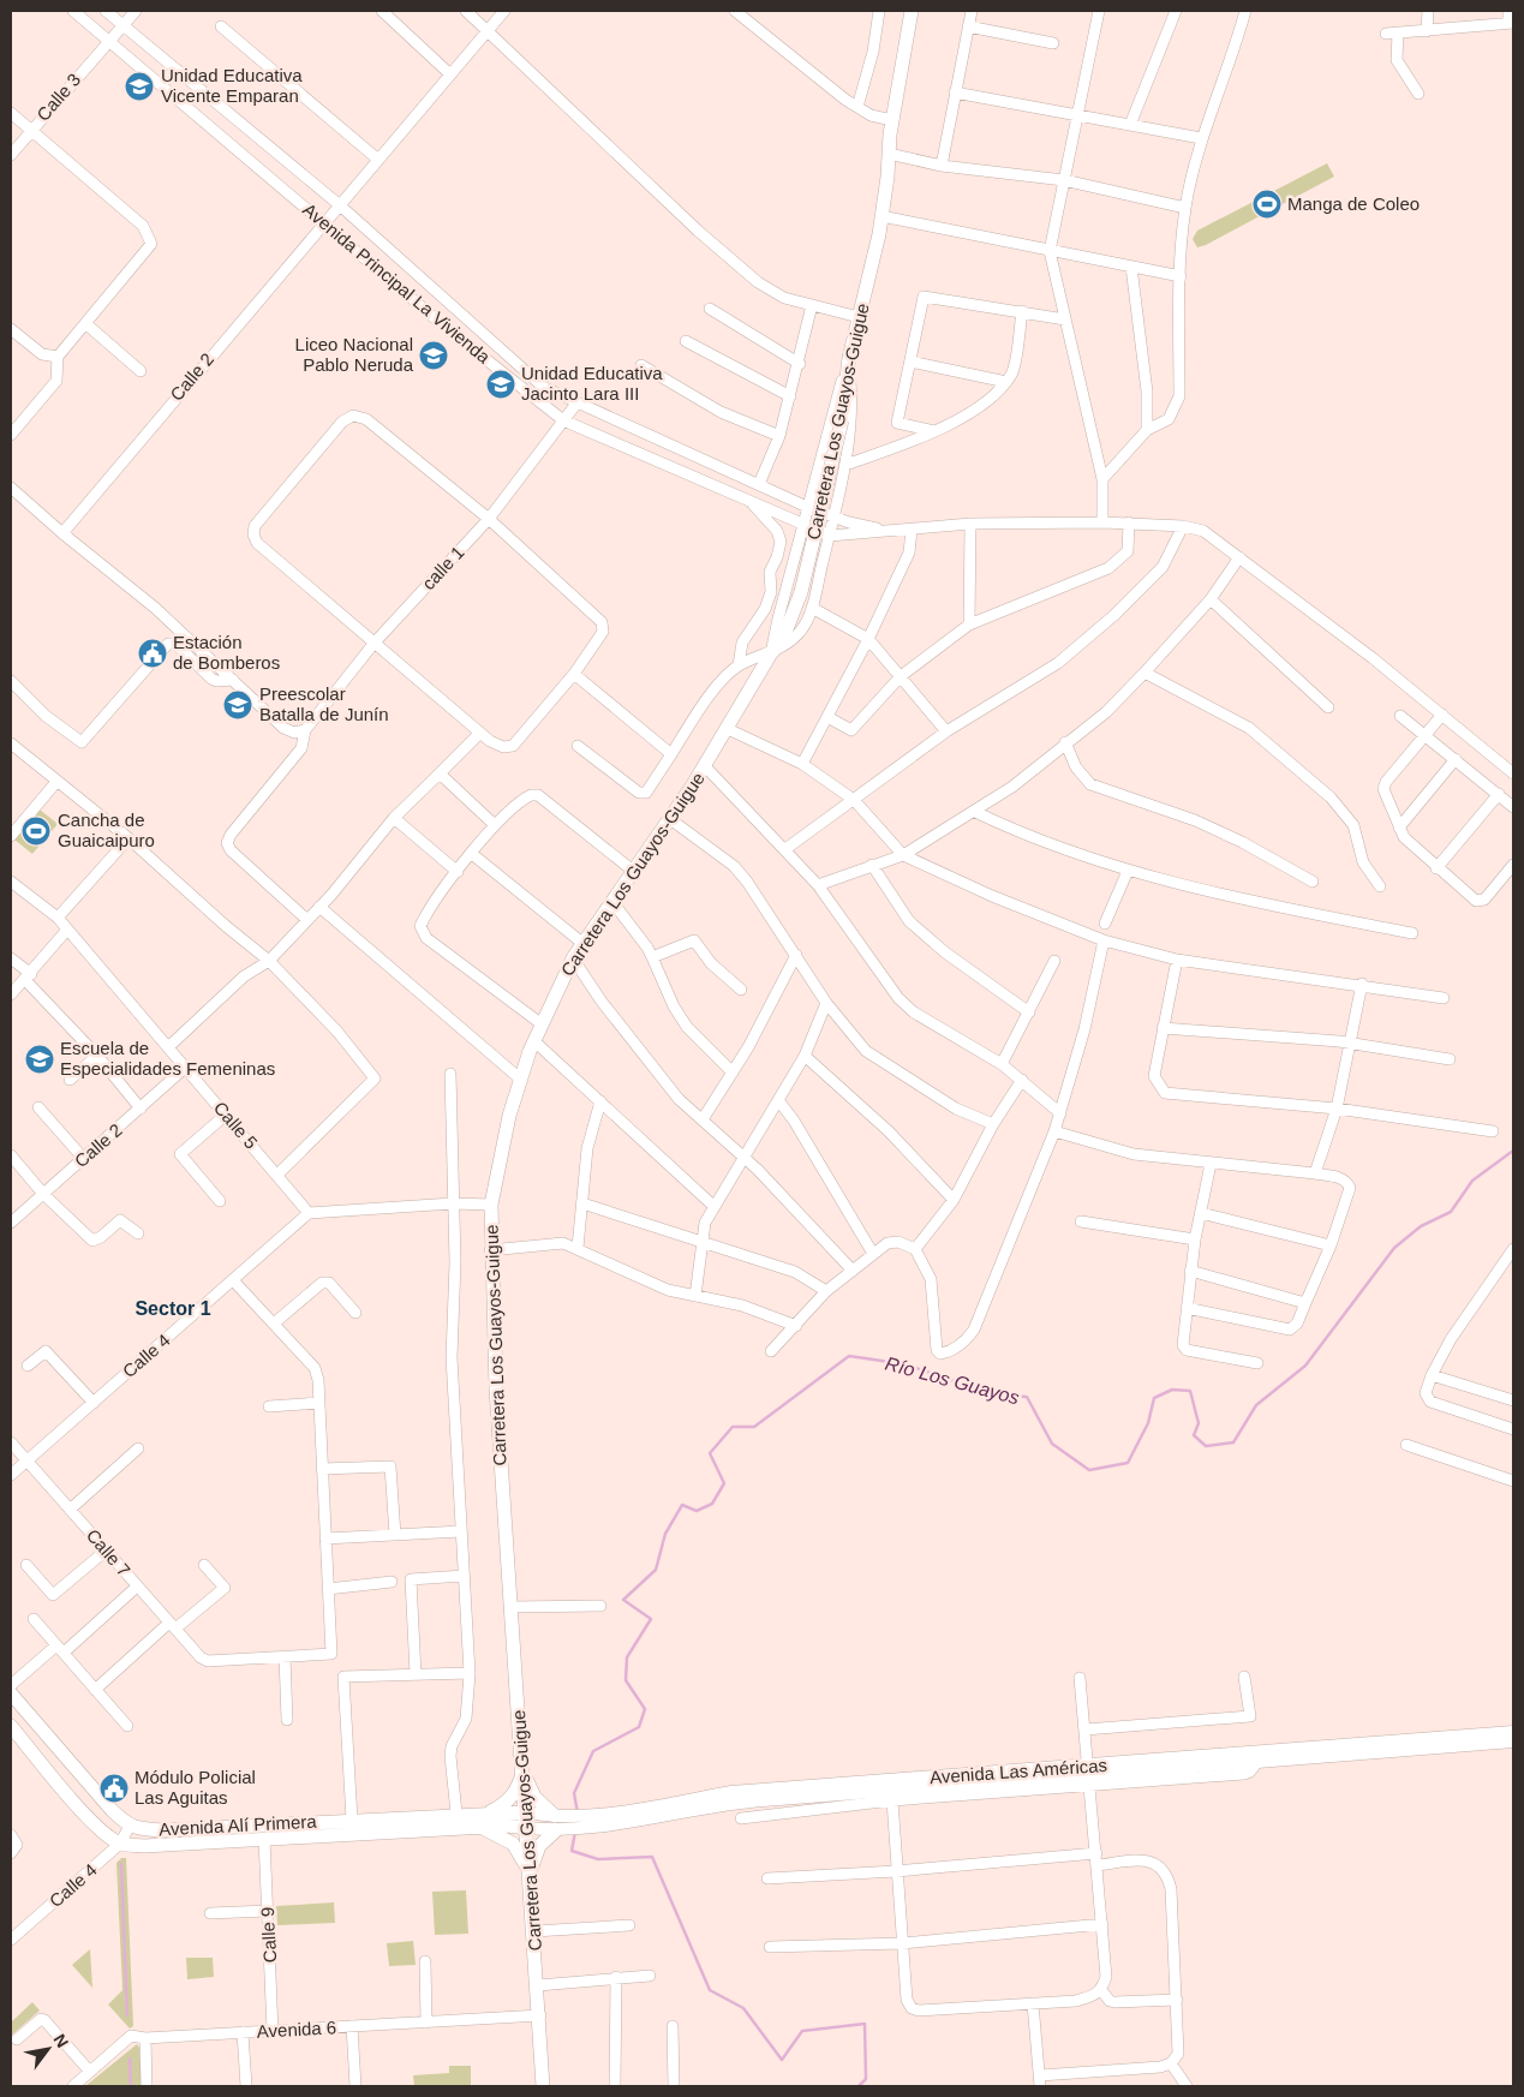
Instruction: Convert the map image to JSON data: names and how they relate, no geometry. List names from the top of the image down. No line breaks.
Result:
{"streets":{"main road":["Carretera Los Guayos-Guigue","Avenida Alí Primera"],"street":["Calle 3","Avenida Principal La Vivienda","Calle 2","calle 1","Calle 5","Calle 4","Calle 7","Avenida Las Américas","Calle 9","Avenida 6"]},"crossings":[["Calle 3","Avenida Principal La Vivienda"],["Avenida Principal La Vivienda","Calle 2"],["Avenida Principal La Vivienda","calle 1"],["Calle 2","Calle 5"],["Carretera Los Guayos-Guigue","Avenida Las Américas"],["Carretera Los Guayos-Guigue","Avenida Alí Primera"],["Carretera Los Guayos-Guigue","Avenida 6"],["Calle 5","Calle 4"],["Calle 4","Calle 7"],["Calle 4","Avenida Alí Primera"],["Avenida Las Américas","Avenida Alí Primera"],["Avenida Alí Primera","Calle 9"],["Calle 9","Avenida 6"]],"districts":["Sector 1"],"water":["Río Los Guayos"],"places":{"school or university":["Unidad Educativa Vicente Emparan","Liceo Nacional Pablo Neruda","Unidad Educativa Jacinto Lara III","Preescolar Batalla de Junín","Escuela de Especialidades Femeninas"],"sports":["Manga de Coleo","Cancha de Guaicaipuro"],"public building":["Estación de Bomberos","Módulo Policial Las Aguitas"]},"north":"top right"}
